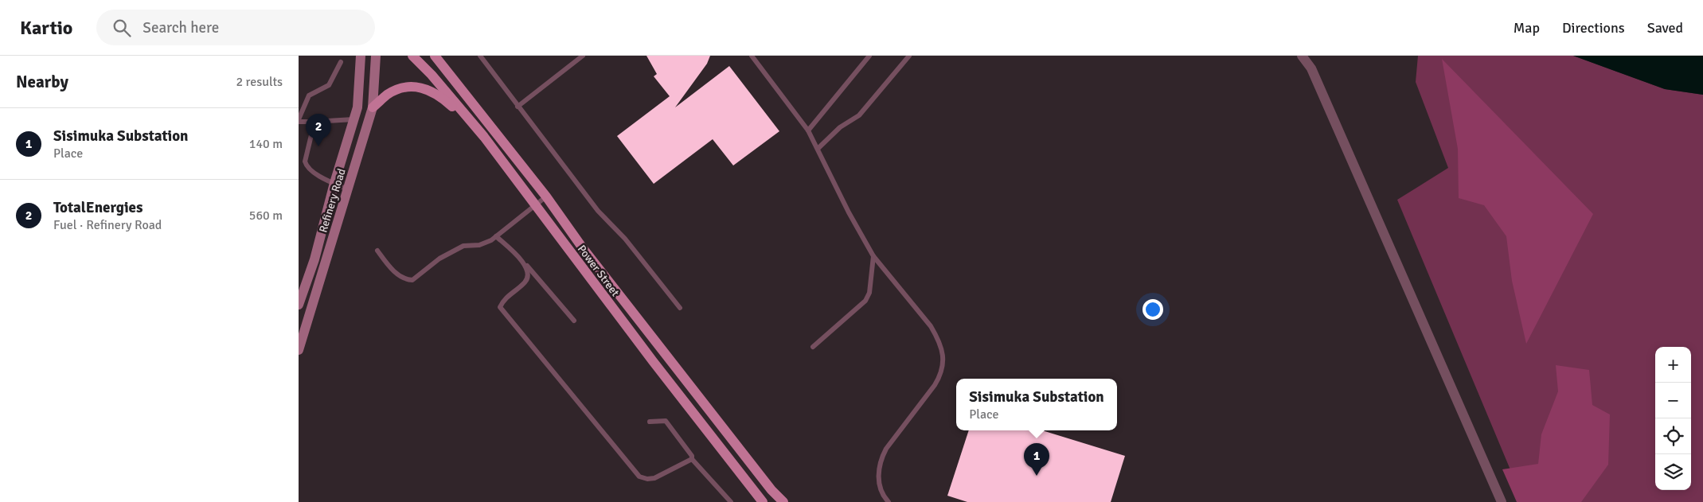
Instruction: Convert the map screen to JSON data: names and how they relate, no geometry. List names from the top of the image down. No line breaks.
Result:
{"streets":{"main road":["Refinery Road","Power Street"]},"page":{"header":"Kartio","search":"Search here","nav":["Map","Directions","Saved"],"heading":["Nearby","2 results"],"list":[{"mark":"1","name":"Sisimuka Substation","note":"Place","value":"140 m"},{"mark":"2","name":"TotalEnergies","note":"Fuel · Refinery Road","value":"560 m"}],"pins":["2","1"],"map_buttons":["+","−"],"popup":["Sisimuka Substation","Place"]}}
